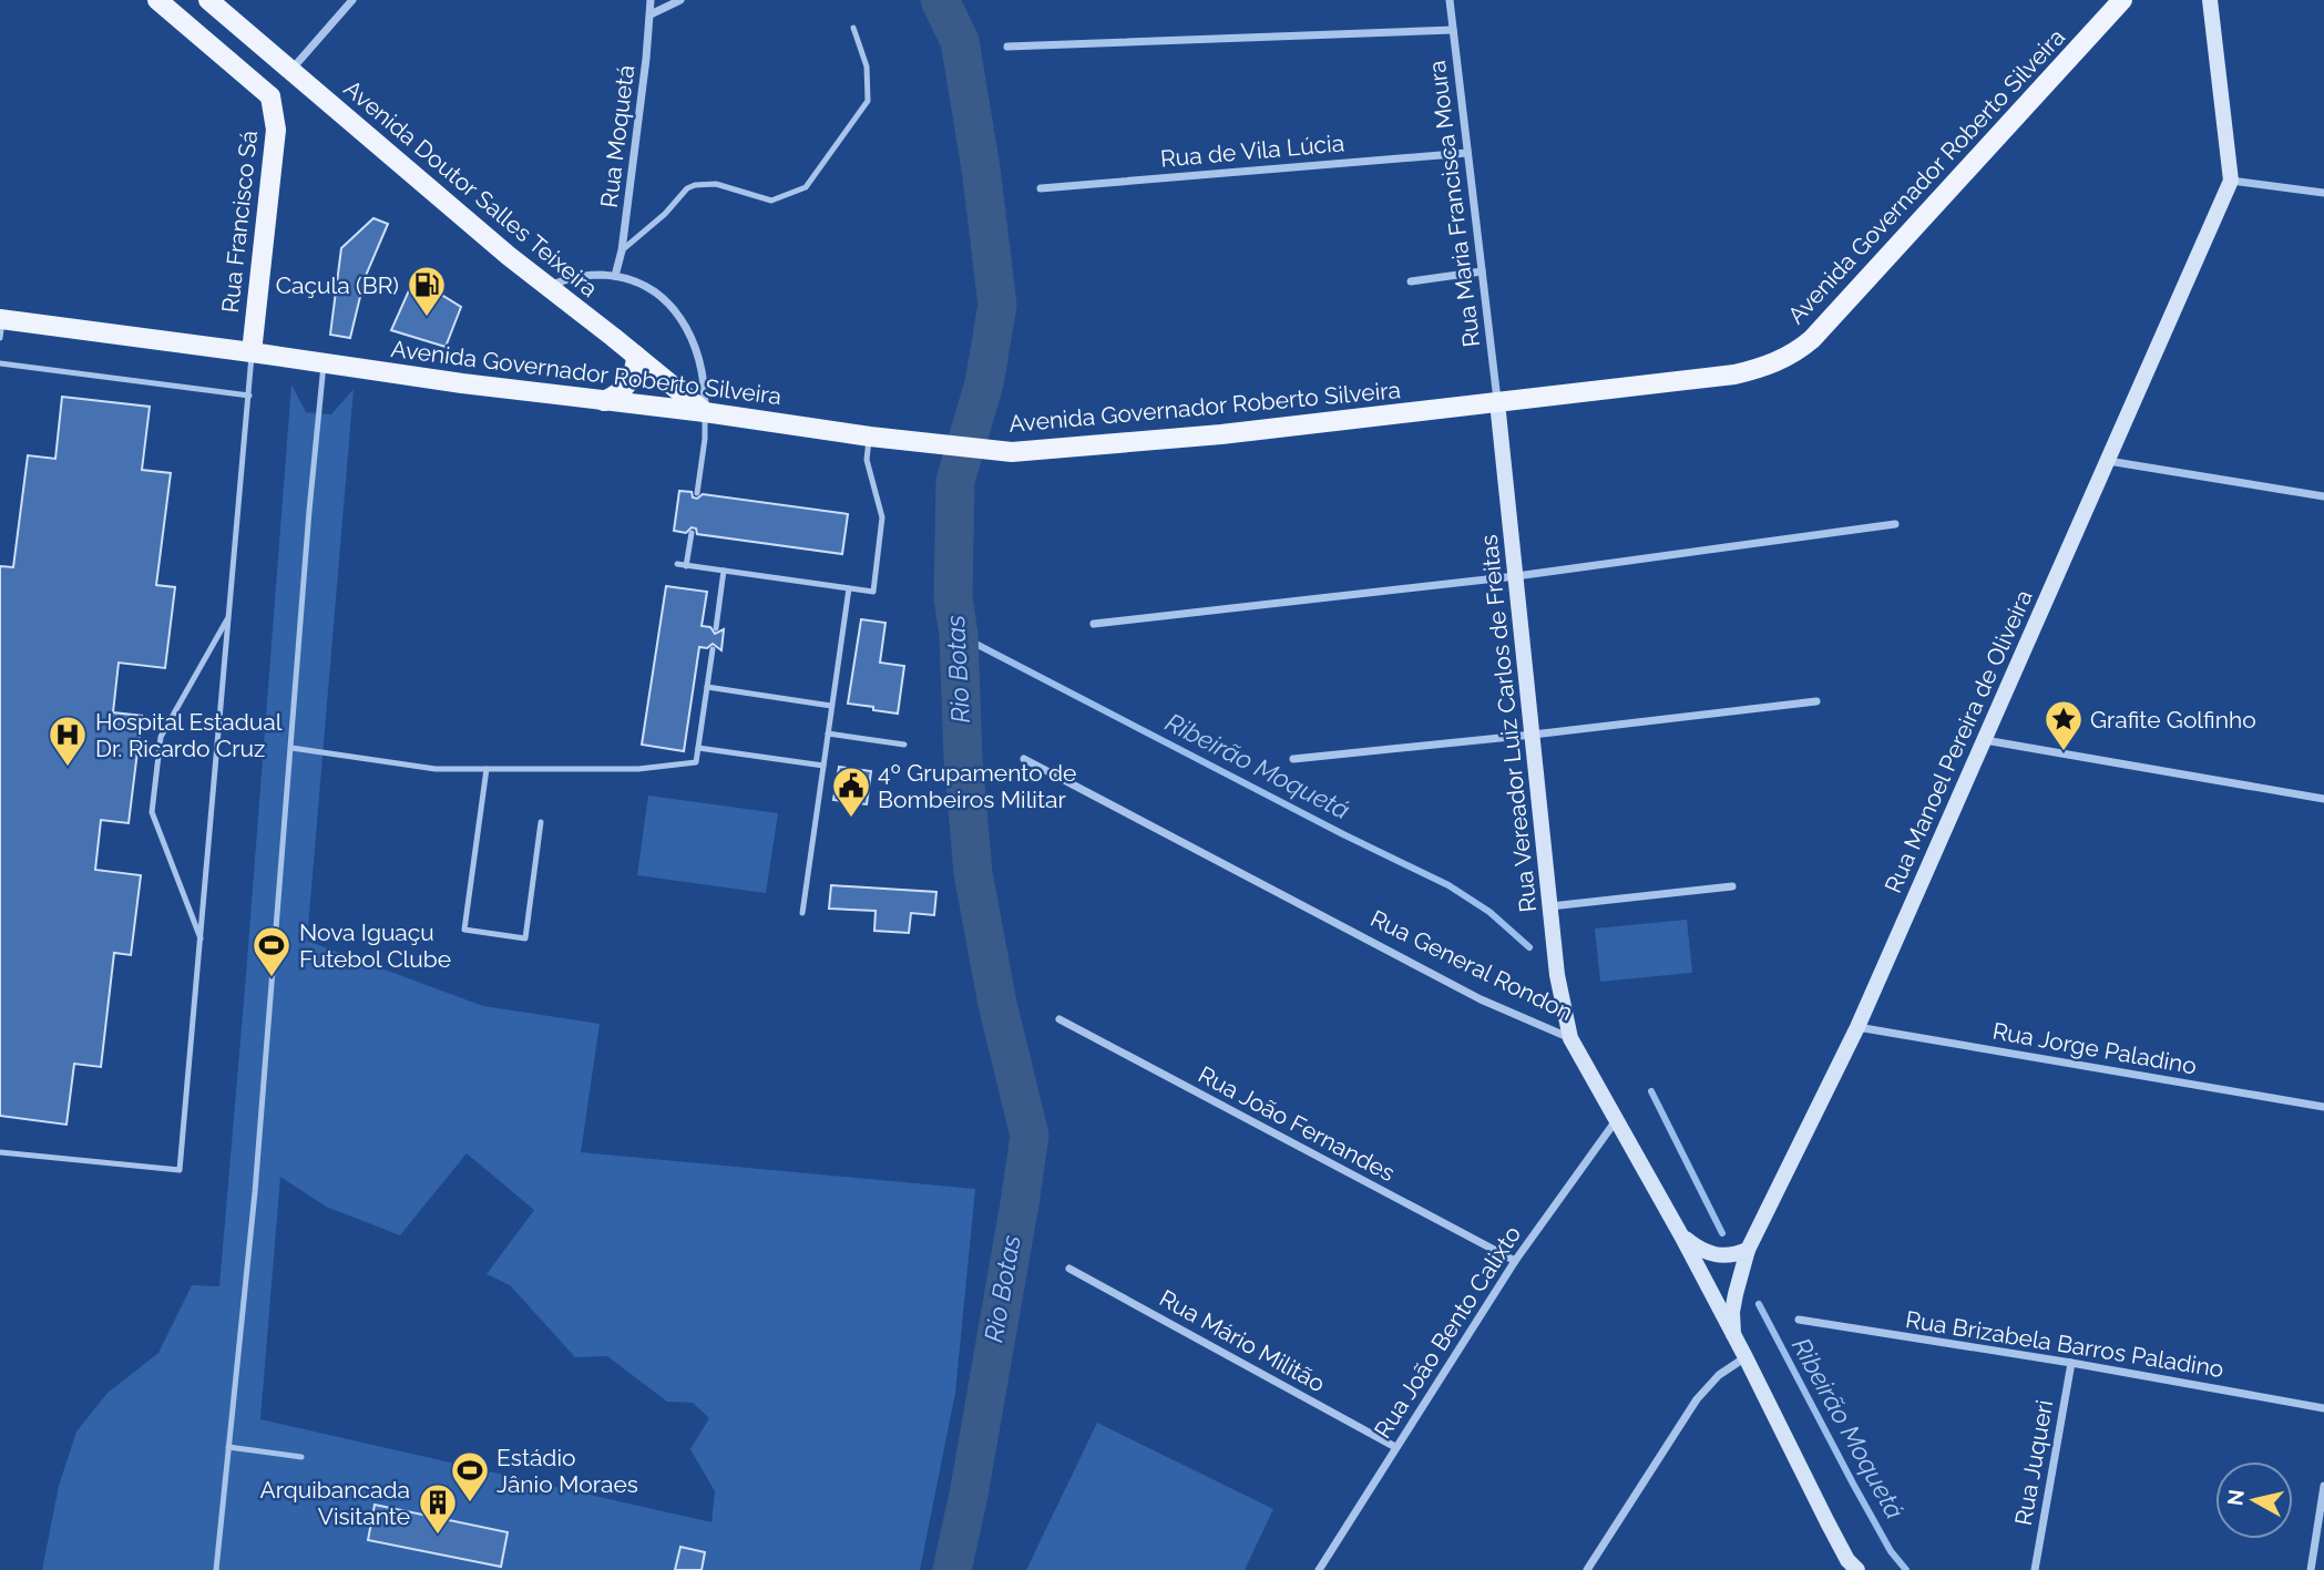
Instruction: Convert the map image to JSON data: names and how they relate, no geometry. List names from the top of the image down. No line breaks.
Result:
{"streets":{"main road":["Avenida Governador Roberto Silveira","Avenida Doutor Salles Teixeira","Rua Francisco Sá"],"street":["Rua Moquetá","Rua de Vila Lúcia","Rua Maria Francisca Moura","Rua Vereador Luiz Carlos de Freitas","Rua Manoel Pereira de Oliveira","Rua General Rondon","Rua Jorge Paladino","Rua João Fernandes","Rua João Bento Calixto","Rua Mário Militão","Rua Brizabela Barros Paladino","Rua Juqueri"]},"crossings":[["Rua de Vila Lúcia","Rua Maria Francisca Moura"],["Avenida Governador Roberto Silveira","Avenida Doutor Salles Teixeira"],["Avenida Governador Roberto Silveira","Rua Maria Francisca Moura"],["Avenida Governador Roberto Silveira","Rua Francisco Sá"],["Avenida Governador Roberto Silveira","Rua Vereador Luiz Carlos de Freitas"],["Rua Maria Francisca Moura","Rua Vereador Luiz Carlos de Freitas"],["Rua Vereador Luiz Carlos de Freitas","Rua General Rondon"],["Rua Manoel Pereira de Oliveira","Rua General Rondon"],["Rua Manoel Pereira de Oliveira","Rua Jorge Paladino"],["Rua General Rondon","Rua João Bento Calixto"],["Rua João Fernandes","Rua João Bento Calixto"],["Rua João Bento Calixto","Rua Mário Militão"],["Rua Brizabela Barros Paladino","Rua Juqueri"]],"water":["Rio Botas","Ribeirão Moquetá"],"places":{"fuel station":["Caçula (BR)"],"place":["Grafite Golfinho"],"hospital":["Hospital Estadual Dr. Ricardo Cruz"],"public building":["4º Grupamento de Bombeiros Militar"],"sports":["Nova Iguaçu Futebol Clube","Estádio Jânio Moraes"],"building":["Arquibancada Visitante"]},"north":"left"}
